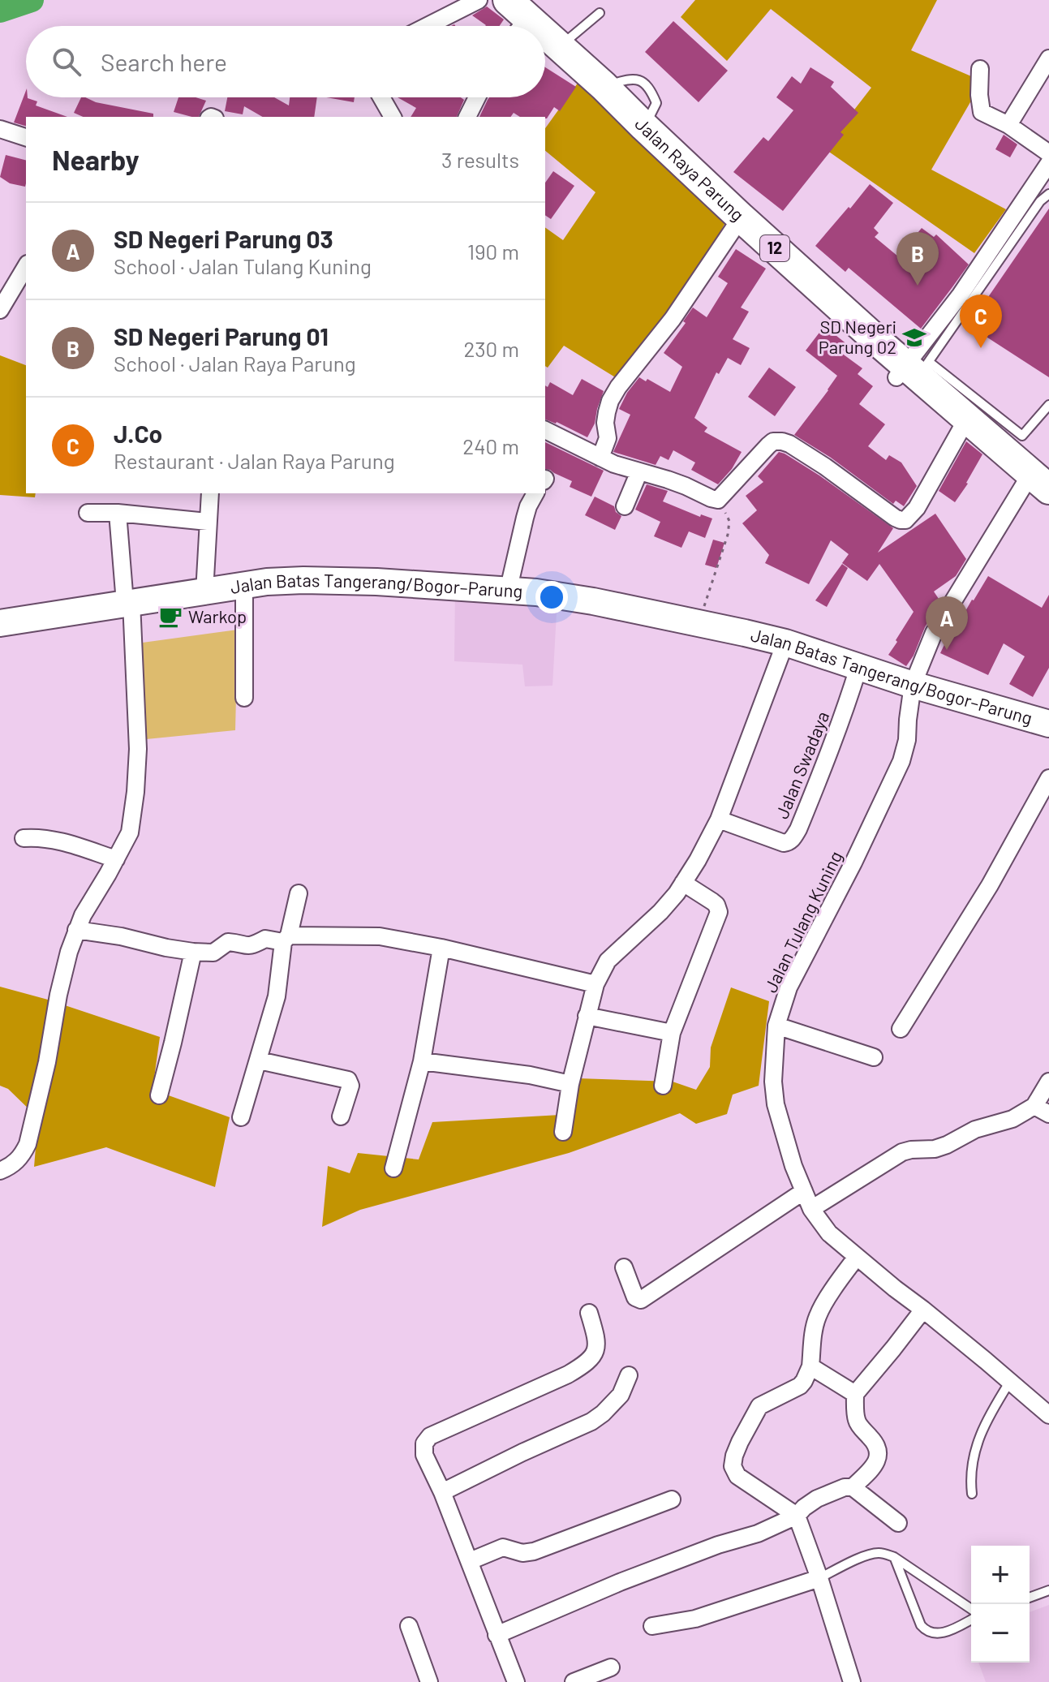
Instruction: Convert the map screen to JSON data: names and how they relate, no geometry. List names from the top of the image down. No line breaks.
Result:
{"streets":{"highway":["Jalan Raya Parung","12"],"main road":["Jalan Batas Tangerang/Bogor–Parung"],"street":["Jalan Swadaya","Jalan Tulang Kuning"]},"crossings":[["Jalan Raya Parung","Jalan Tulang Kuning"],["Jalan Batas Tangerang/Bogor–Parung","Jalan Swadaya"],["Jalan Batas Tangerang/Bogor–Parung","Jalan Tulang Kuning"]],"places":{"school or university":["SD Negeri Parung 02"],"cafe":["Warkop"]},"page":{"search":"Search here","heading":["Nearby","3 results"],"list":[{"mark":"A","name":"SD Negeri Parung 03","note":"School · Jalan Tulang Kuning","value":"190 m"},{"mark":"B","name":"SD Negeri Parung 01","note":"School · Jalan Raya Parung","value":"230 m"},{"mark":"C","name":"J.Co","note":"Restaurant · Jalan Raya Parung","value":"240 m"}],"pins":["B","C","A"],"map_buttons":["+","−"]}}
